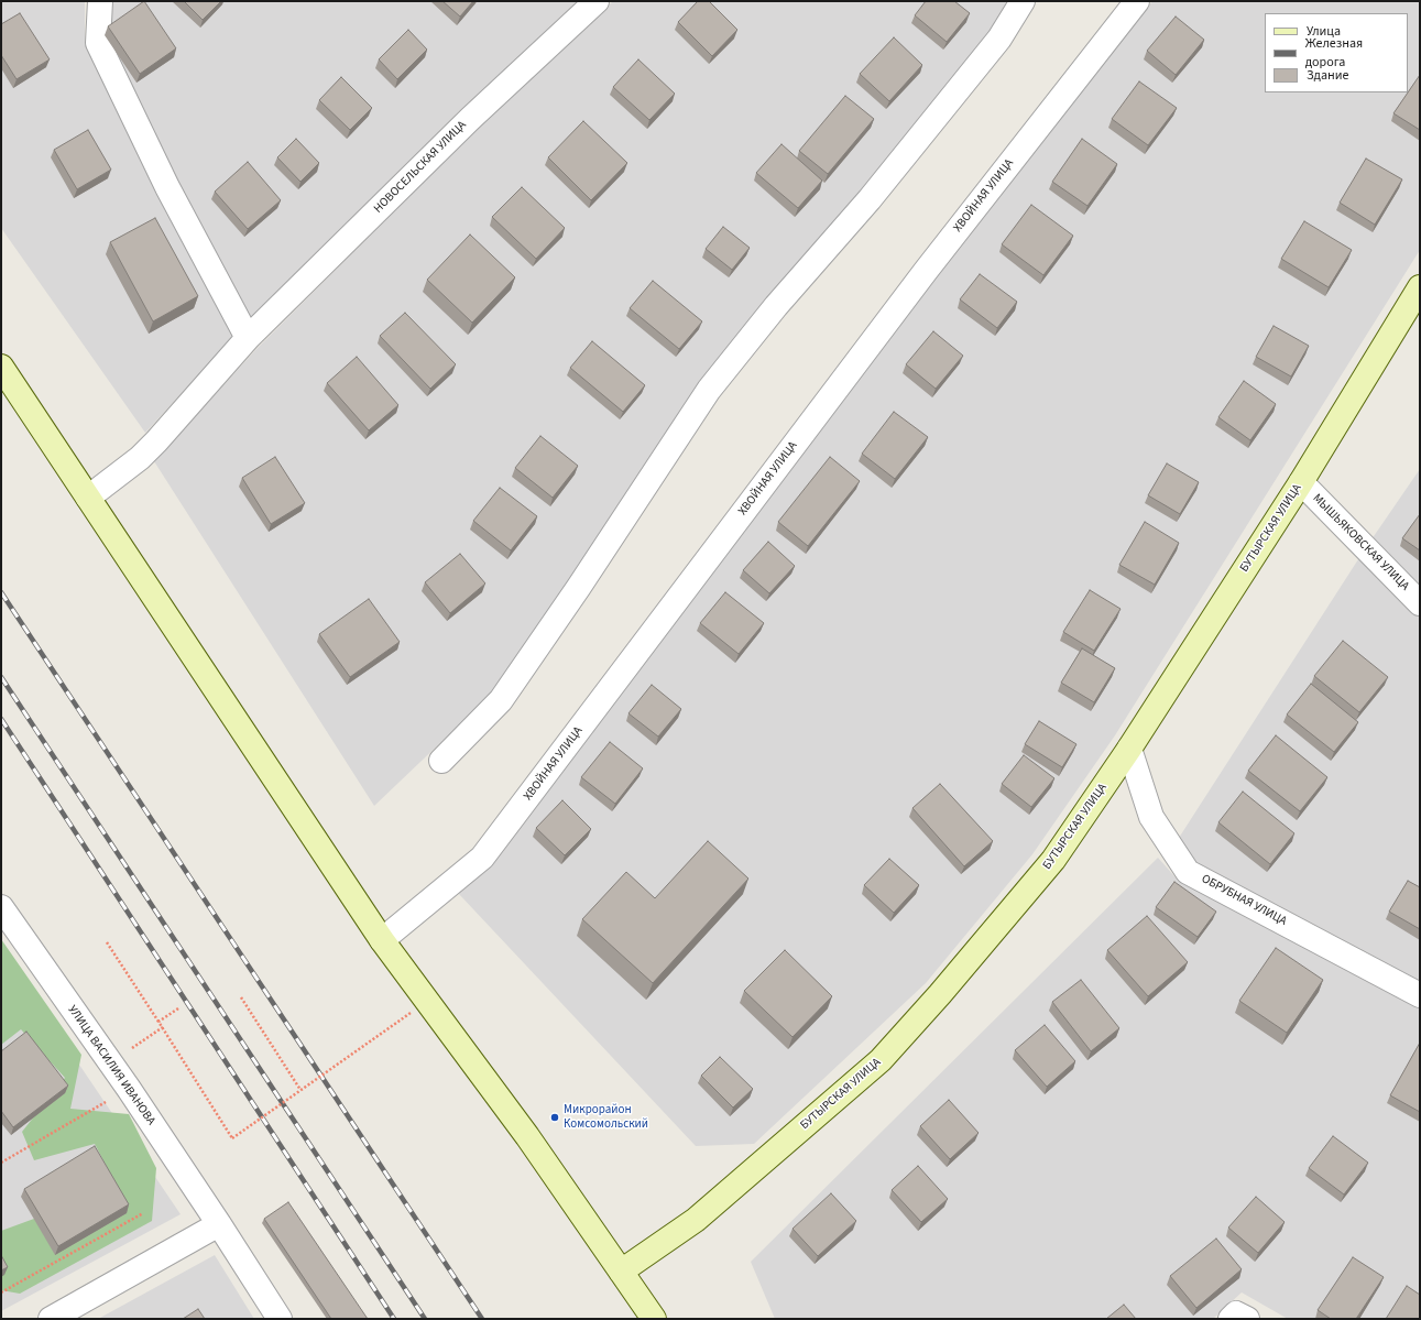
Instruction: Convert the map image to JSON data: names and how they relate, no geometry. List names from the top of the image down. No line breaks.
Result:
{"streets":{"street":["НОВОСЕЛЬСКАЯ УЛИЦА","ХВОЙНАЯ УЛИЦА","БУТЫРСКАЯ УЛИЦА","МЫШЬЯКОВСКАЯ УЛИЦА","ОБРУБНАЯ УЛИЦА","УЛИЦА ВАСИЛИЯ ИВАНОВА"]},"crossings":[["БУТЫРСКАЯ УЛИЦА","МЫШЬЯКОВСКАЯ УЛИЦА"],["БУТЫРСКАЯ УЛИЦА","ОБРУБНАЯ УЛИЦА"]],"places":["Микрорайон Комсомольский"],"legend":["Улица","Железная дорога","Здание"]}
